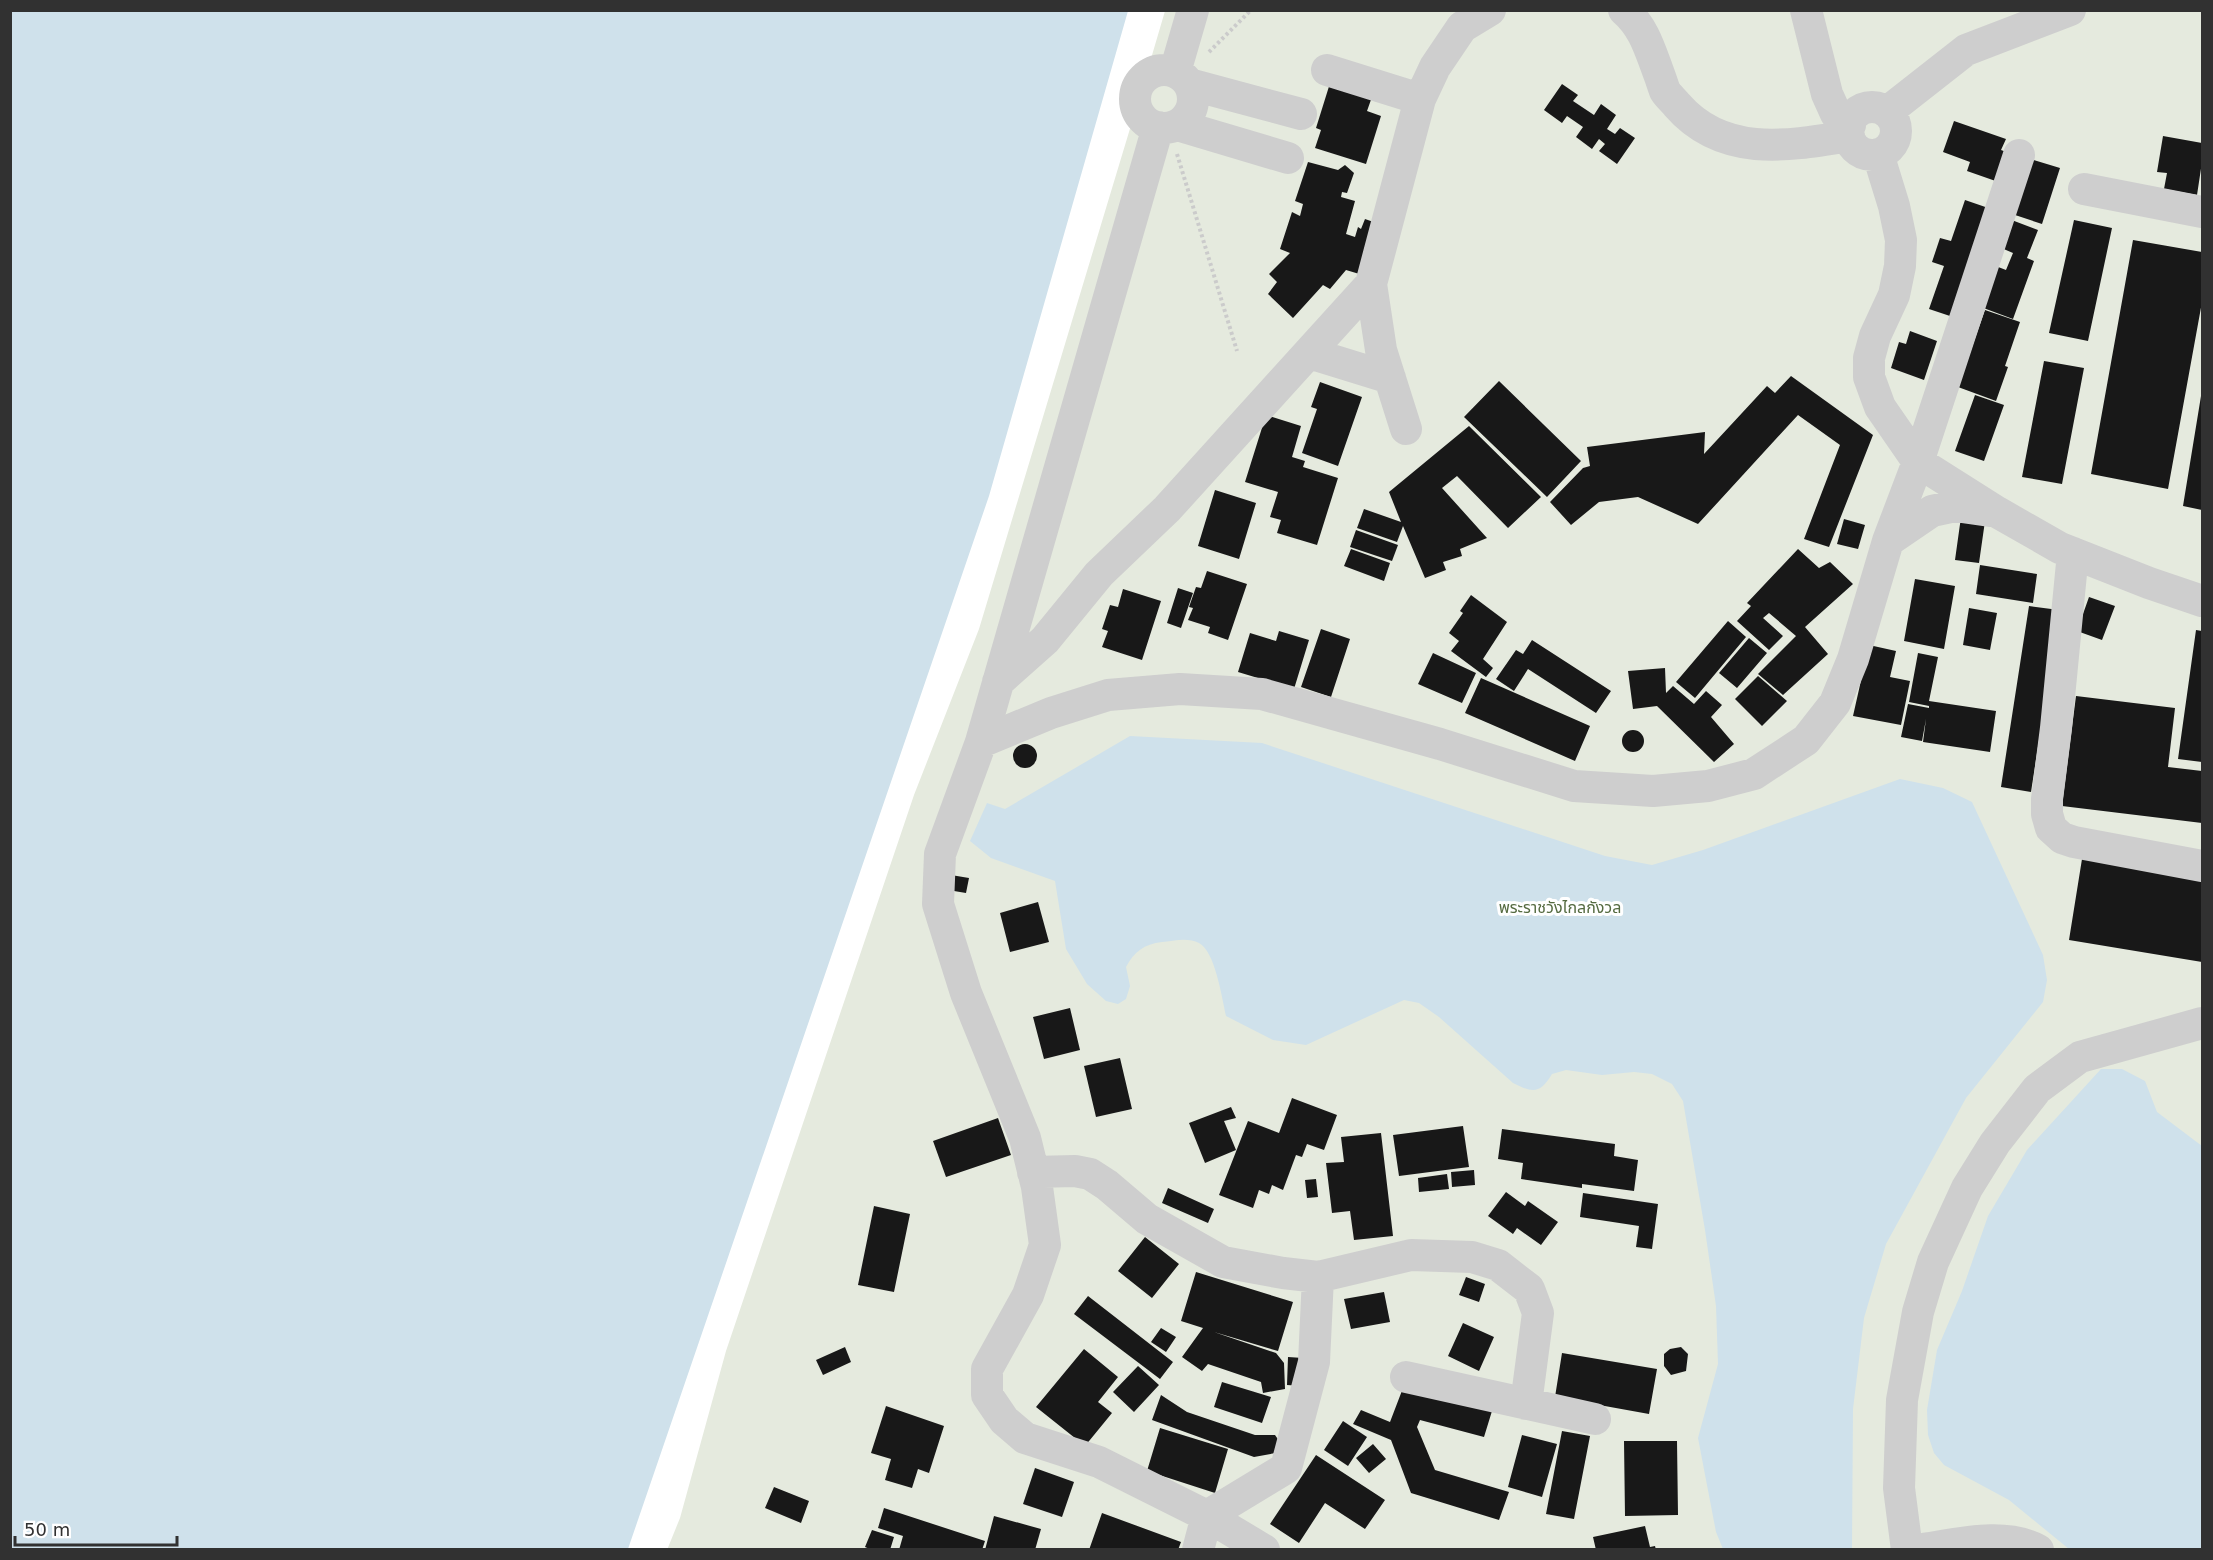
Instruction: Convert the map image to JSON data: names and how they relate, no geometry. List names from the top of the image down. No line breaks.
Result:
{"parks":["พระราชวังไกลกังวล"],"scale_bar":"50 m"}
